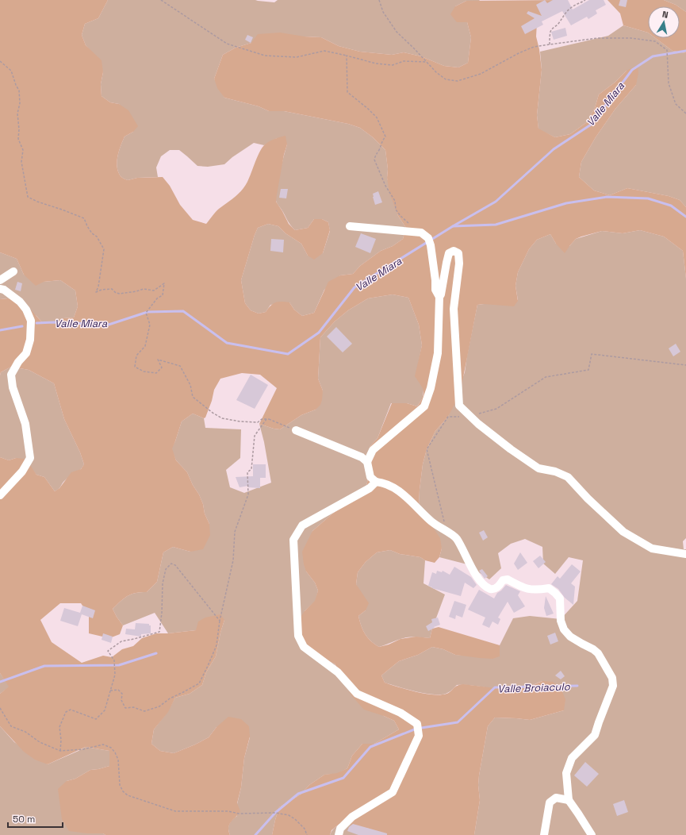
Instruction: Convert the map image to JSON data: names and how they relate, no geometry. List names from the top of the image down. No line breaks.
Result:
{"water":["Valle Miara","Valle Broiaculo"],"scale_bar":"50 m","north":"top"}
